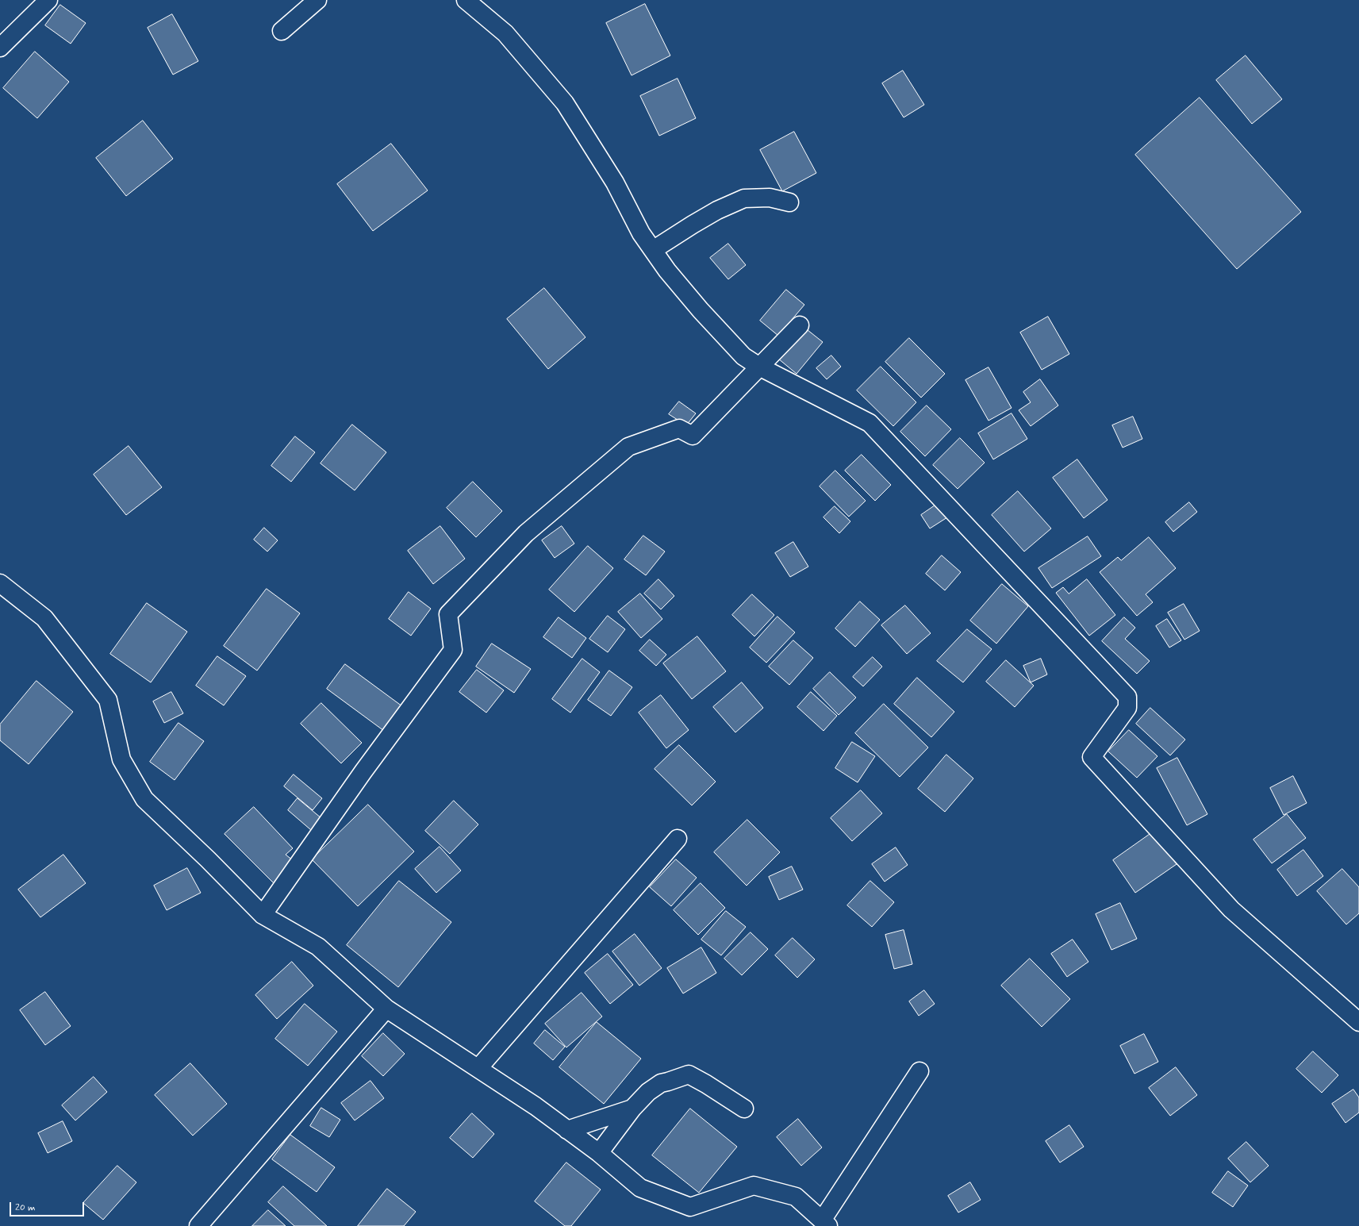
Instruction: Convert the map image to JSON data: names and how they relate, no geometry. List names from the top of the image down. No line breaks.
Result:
{"scale_bar":"20 m"}
